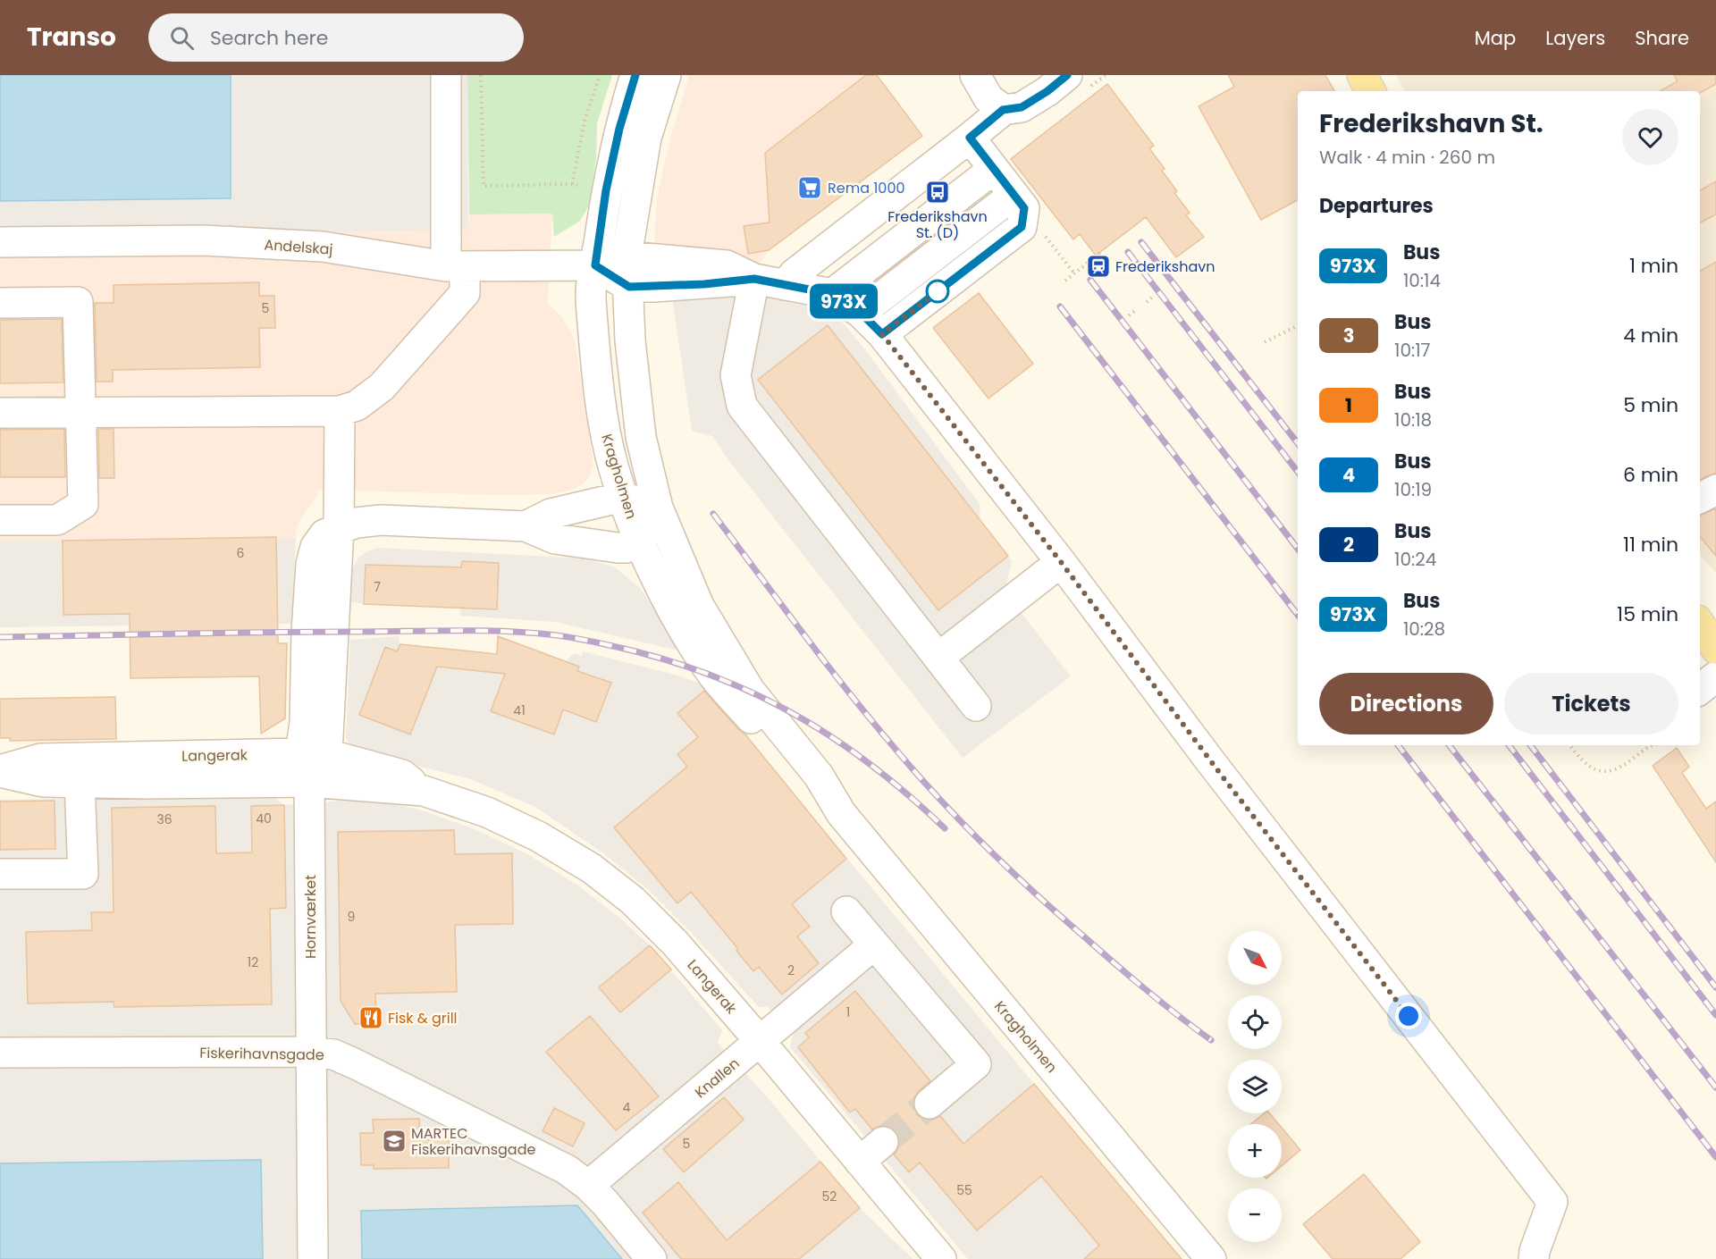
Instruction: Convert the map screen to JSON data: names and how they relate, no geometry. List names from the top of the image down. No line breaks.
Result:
{"streets":{"street":["Andelskaj","Kragholmen","Langerak","Hornværket","Fiskerihavnsgade","Knallen"]},"crossings":[["Andelskaj","Kragholmen"],["Langerak","Hornværket"],["Langerak","Knallen"],["Hornværket","Fiskerihavnsgade"],["Fiskerihavnsgade","Knallen"]],"places":{"supermarket":["Rema 1000"],"bus stop":["Frederikshavn St. (D)"],"station":["Frederikshavn"],"restaurant":["Fisk & grill"],"school or university":["MARTEC Fiskerihavnsgade"]},"lines":["bus line 973X"],"house_numbers":["5","6","7","41","40","36","9","12","2","1","4","5","55","52"],"north":"bottom right","page":{"header":"Transo","search":"Search here","nav":["Map","Layers","Share"],"on_map":"973X","heading":[["Frederikshavn St.","Walk · 4 min · 260 m"],"Departures"],"list":[{"mark":"973X","name":"Bus","note":"10:14","value":"1 min"},{"mark":"3","name":"Bus","note":"10:17","value":"4 min"},{"mark":"1","name":"Bus","note":"10:18","value":"5 min"},{"mark":"4","name":"Bus","note":"10:19","value":"6 min"},{"mark":"2","name":"Bus","note":"10:24","value":"11 min"},{"mark":"973X","name":"Bus","note":"10:28","value":"15 min"}],"buttons":["Directions","Tickets"],"map_buttons":["+","−"]}}
